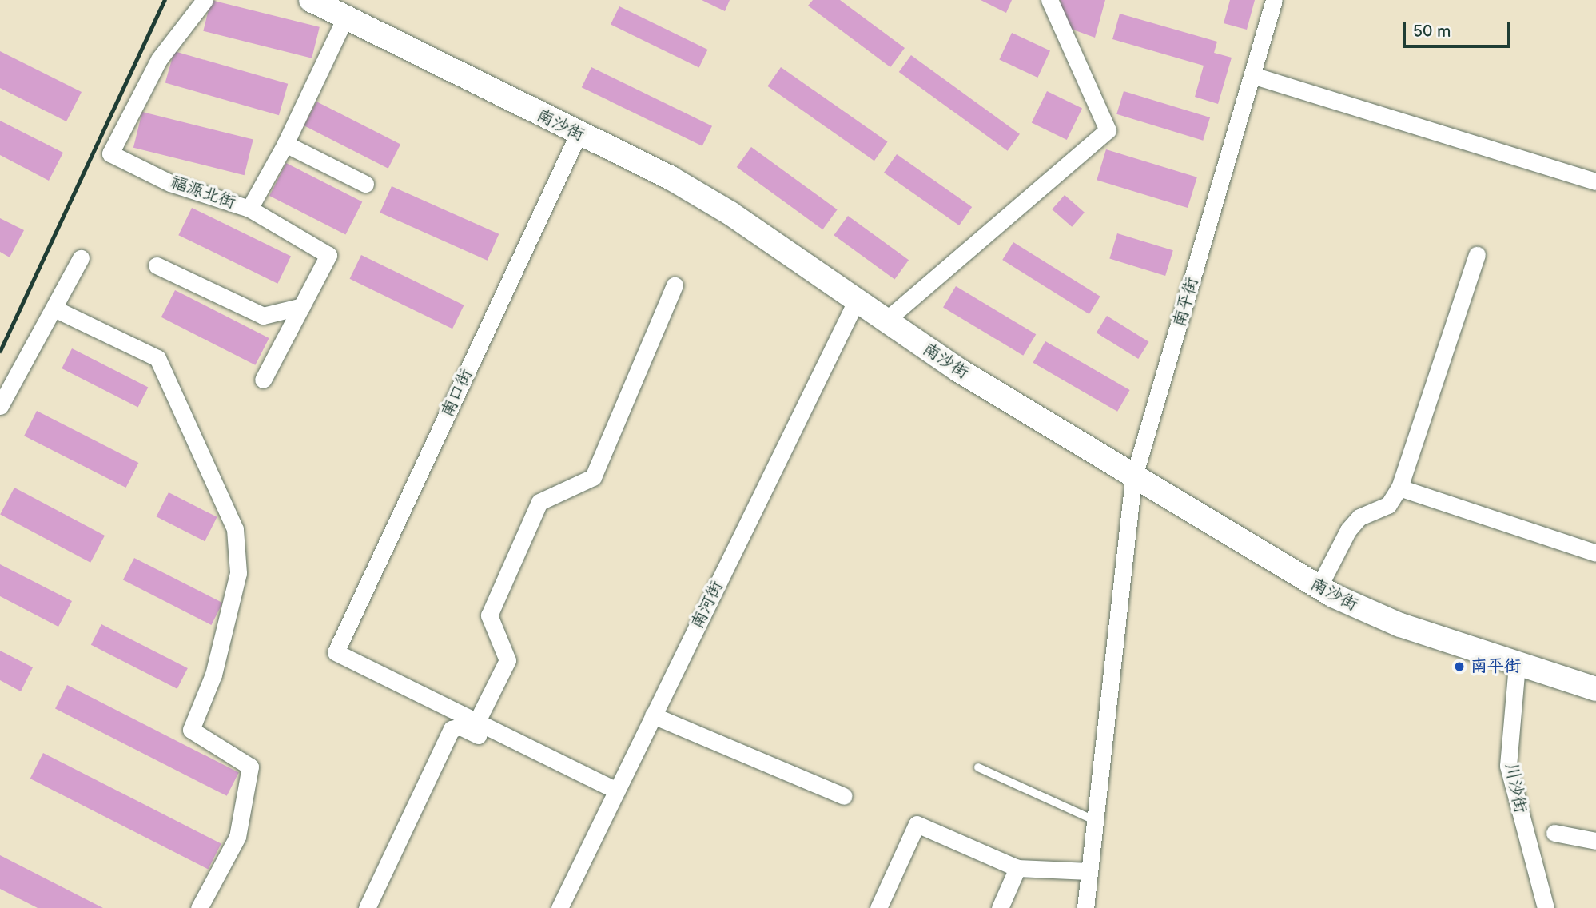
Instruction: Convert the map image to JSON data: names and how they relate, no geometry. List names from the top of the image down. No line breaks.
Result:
{"streets":{"street":["南沙街","福源北街","南平街","南口街","南河街","川沙街"]},"crossings":[["南沙街","南平街"],["南沙街","南口街"],["南沙街","南河街"],["南沙街","川沙街"]],"places":["南平街"],"scale_bar":"50 m"}
